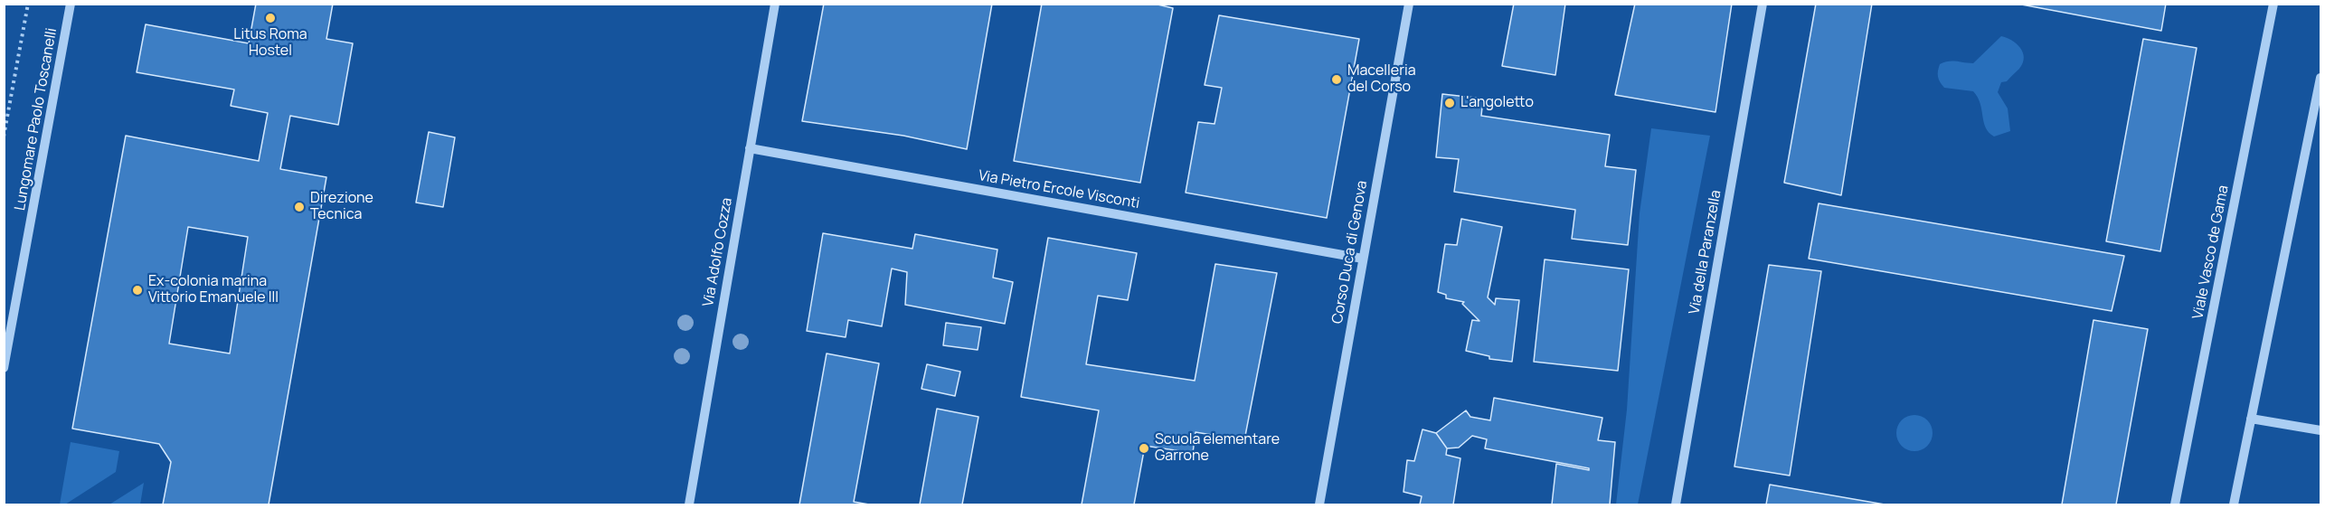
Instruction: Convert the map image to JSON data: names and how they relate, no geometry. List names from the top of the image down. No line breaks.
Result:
{"streets":{"street":["Lungomare Paolo Toscanelli","Via Pietro Ercole Visconti","Via Adolfo Cozza","Corso Duca di Genova","Via della Paranzella","Viale Vasco de Gama"]},"crossings":[["Via Pietro Ercole Visconti","Via Adolfo Cozza"],["Via Pietro Ercole Visconti","Corso Duca di Genova"]],"places":["Litus Roma Hostel","Macelleria del Corso","L'angoletto","Direzione Tecnica","Ex-colonia marina Vittorio Emanuele III","Scuola elementare Garrone"]}
